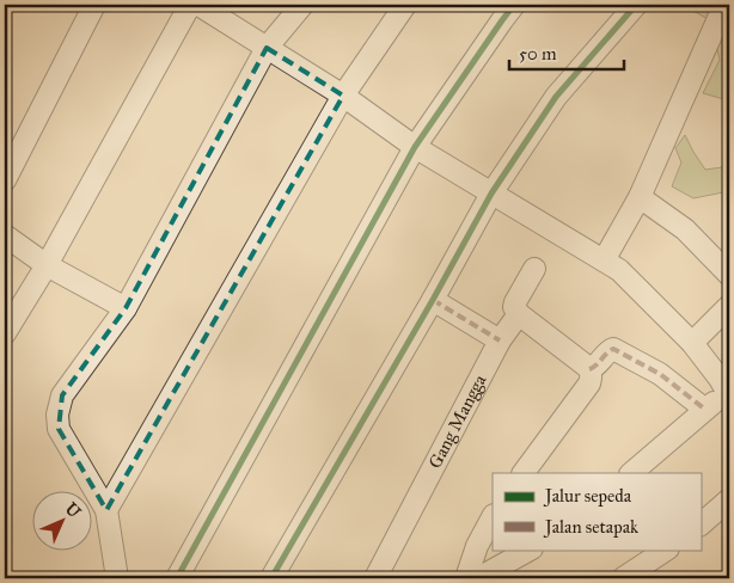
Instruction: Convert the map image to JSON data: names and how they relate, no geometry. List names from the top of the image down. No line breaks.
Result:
{"streets":{"street":["Gang Mangga"]},"legend":["Jalur sepeda","Jalan setapak"],"scale_bar":"50 m","north":"top right"}
